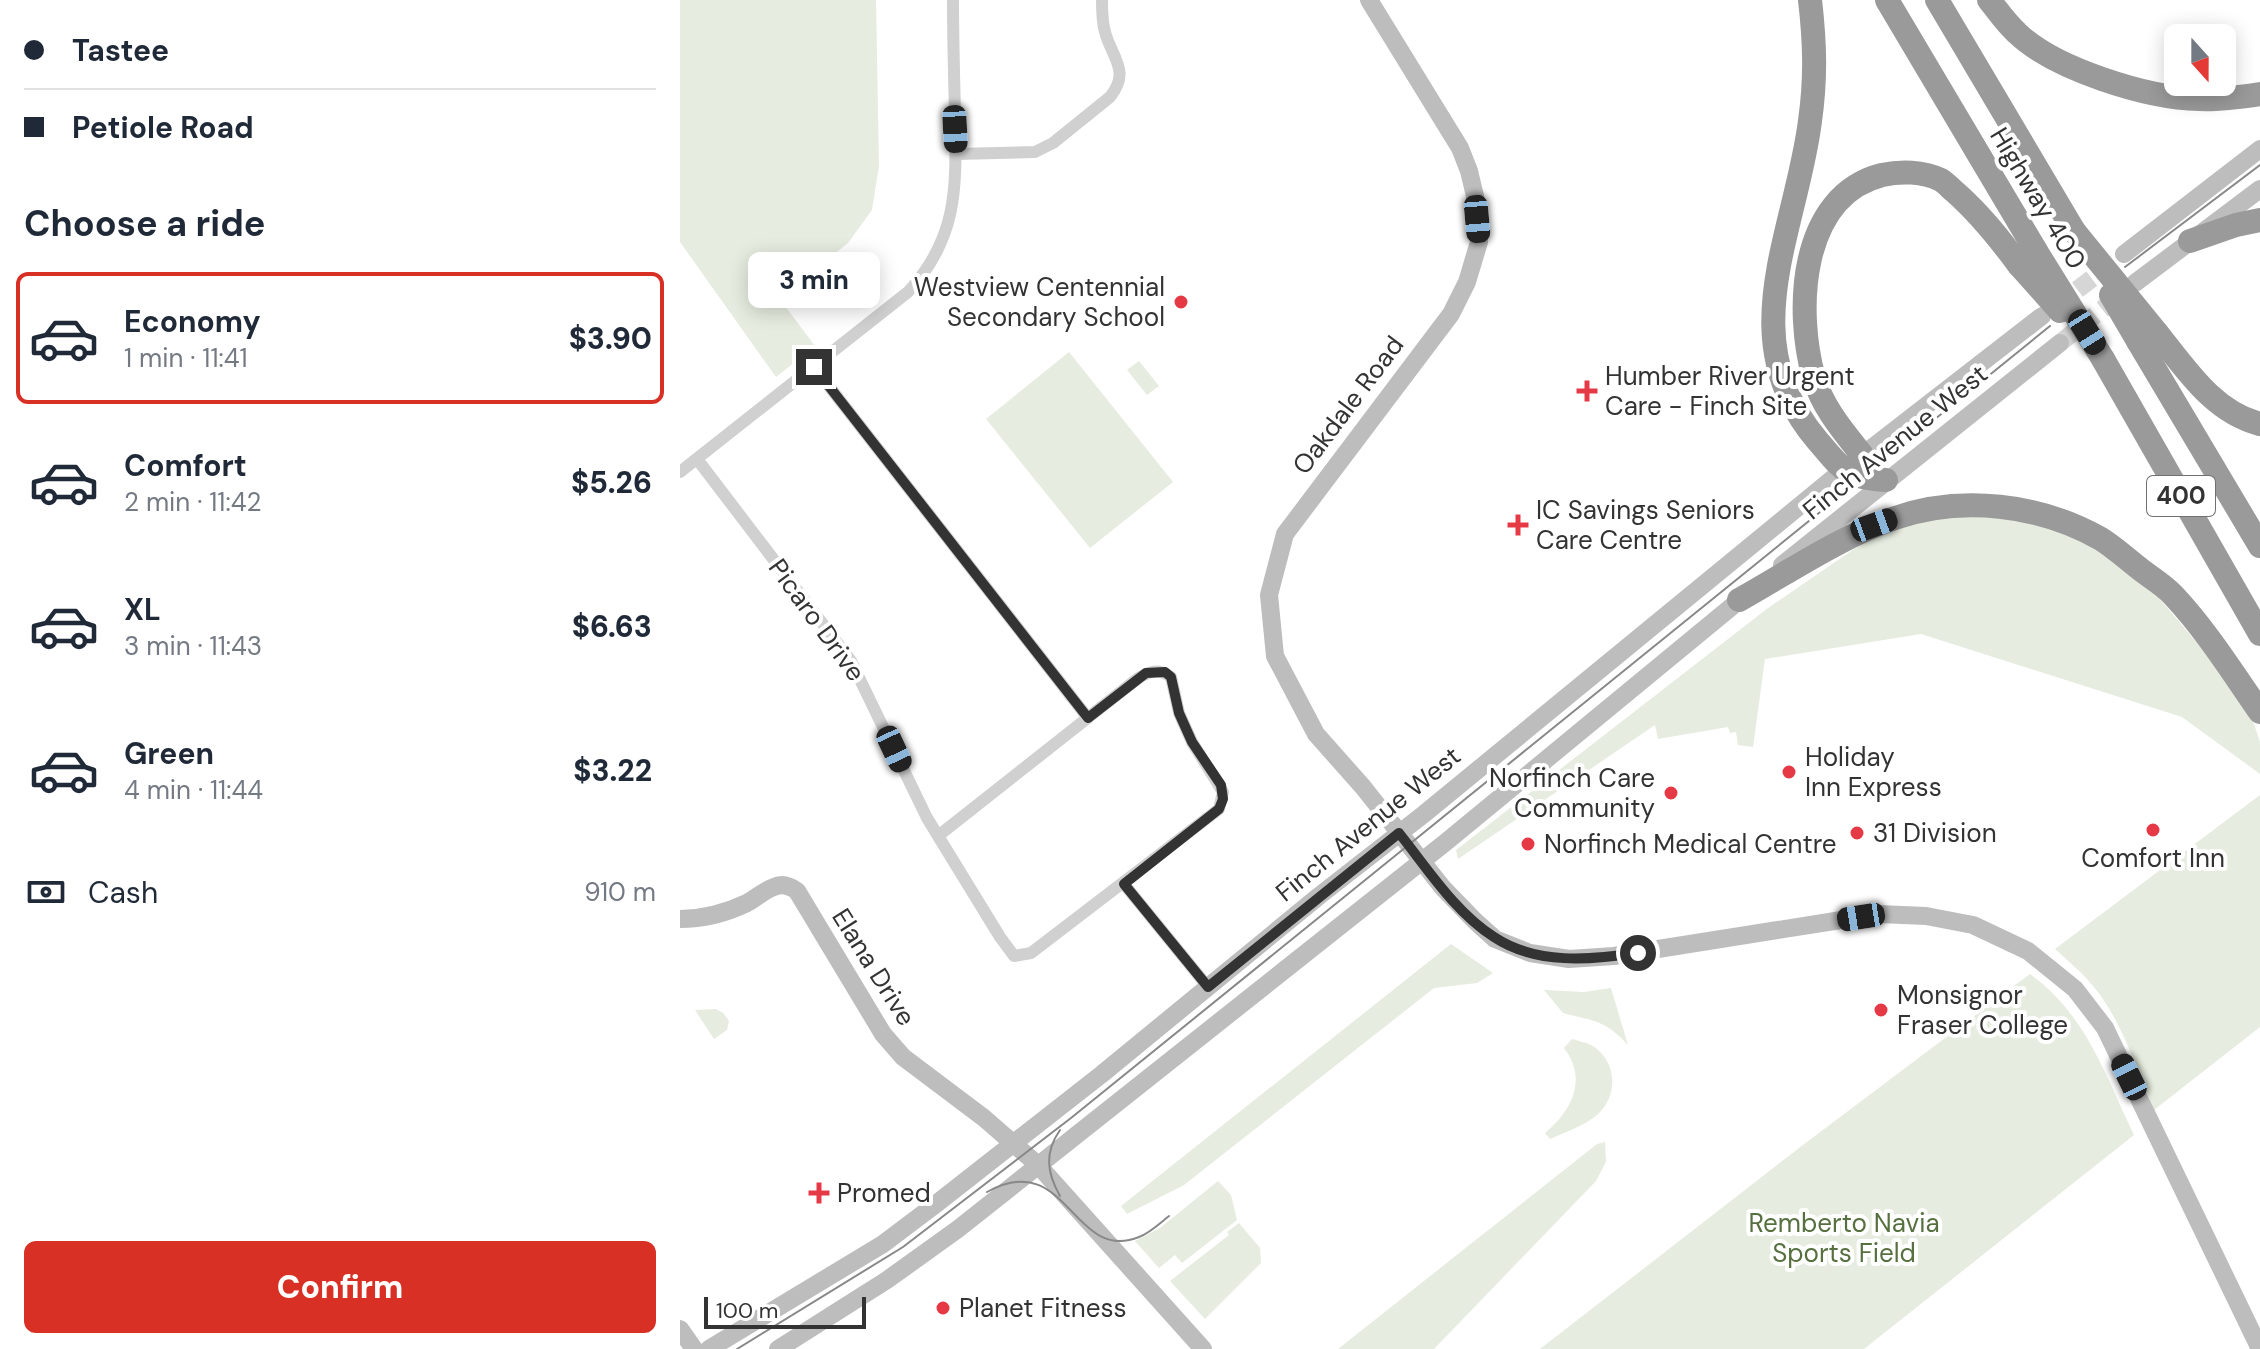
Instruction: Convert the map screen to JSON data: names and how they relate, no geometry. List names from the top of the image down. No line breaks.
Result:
{"streets":{"highway":["Highway 400","400"],"main road":["Oakdale Road","Finch Avenue West","Elana Drive"],"street":["Picaro Drive"]},"crossings":[["Highway 400","400"],["Oakdale Road","Finch Avenue West"],["Finch Avenue West","Elana Drive"]],"parks":["Remberto Navia Sports Field"],"places":{"other":["Westview Centennial Secondary School","Holiday Inn Express","Norfinch Care Community","Comfort Inn","31 Division","Norfinch Medical Centre","Monsignor Fraser College","Planet Fitness"],"health":["Humber River Urgent Care - Finch Site","IC Savings Seniors Care Centre","Promed"]},"scale_bar":"100 m","north":"bottom","page":{"banner":["Tastee","Petiole Road"],"heading":"Choose a ride","bubble":"3 min","list":[{"name":"Economy","note":"1 min · 11:41","value":"$3.90"},{"name":"Comfort","note":"2 min · 11:42","value":"$5.26"},{"name":"XL","note":"3 min · 11:43","value":"$6.63"},{"name":"Green","note":"4 min · 11:44","value":"$3.22"}],"pay":["Cash","910 m"],"buttons":"Confirm","scale":"100 m"}}
